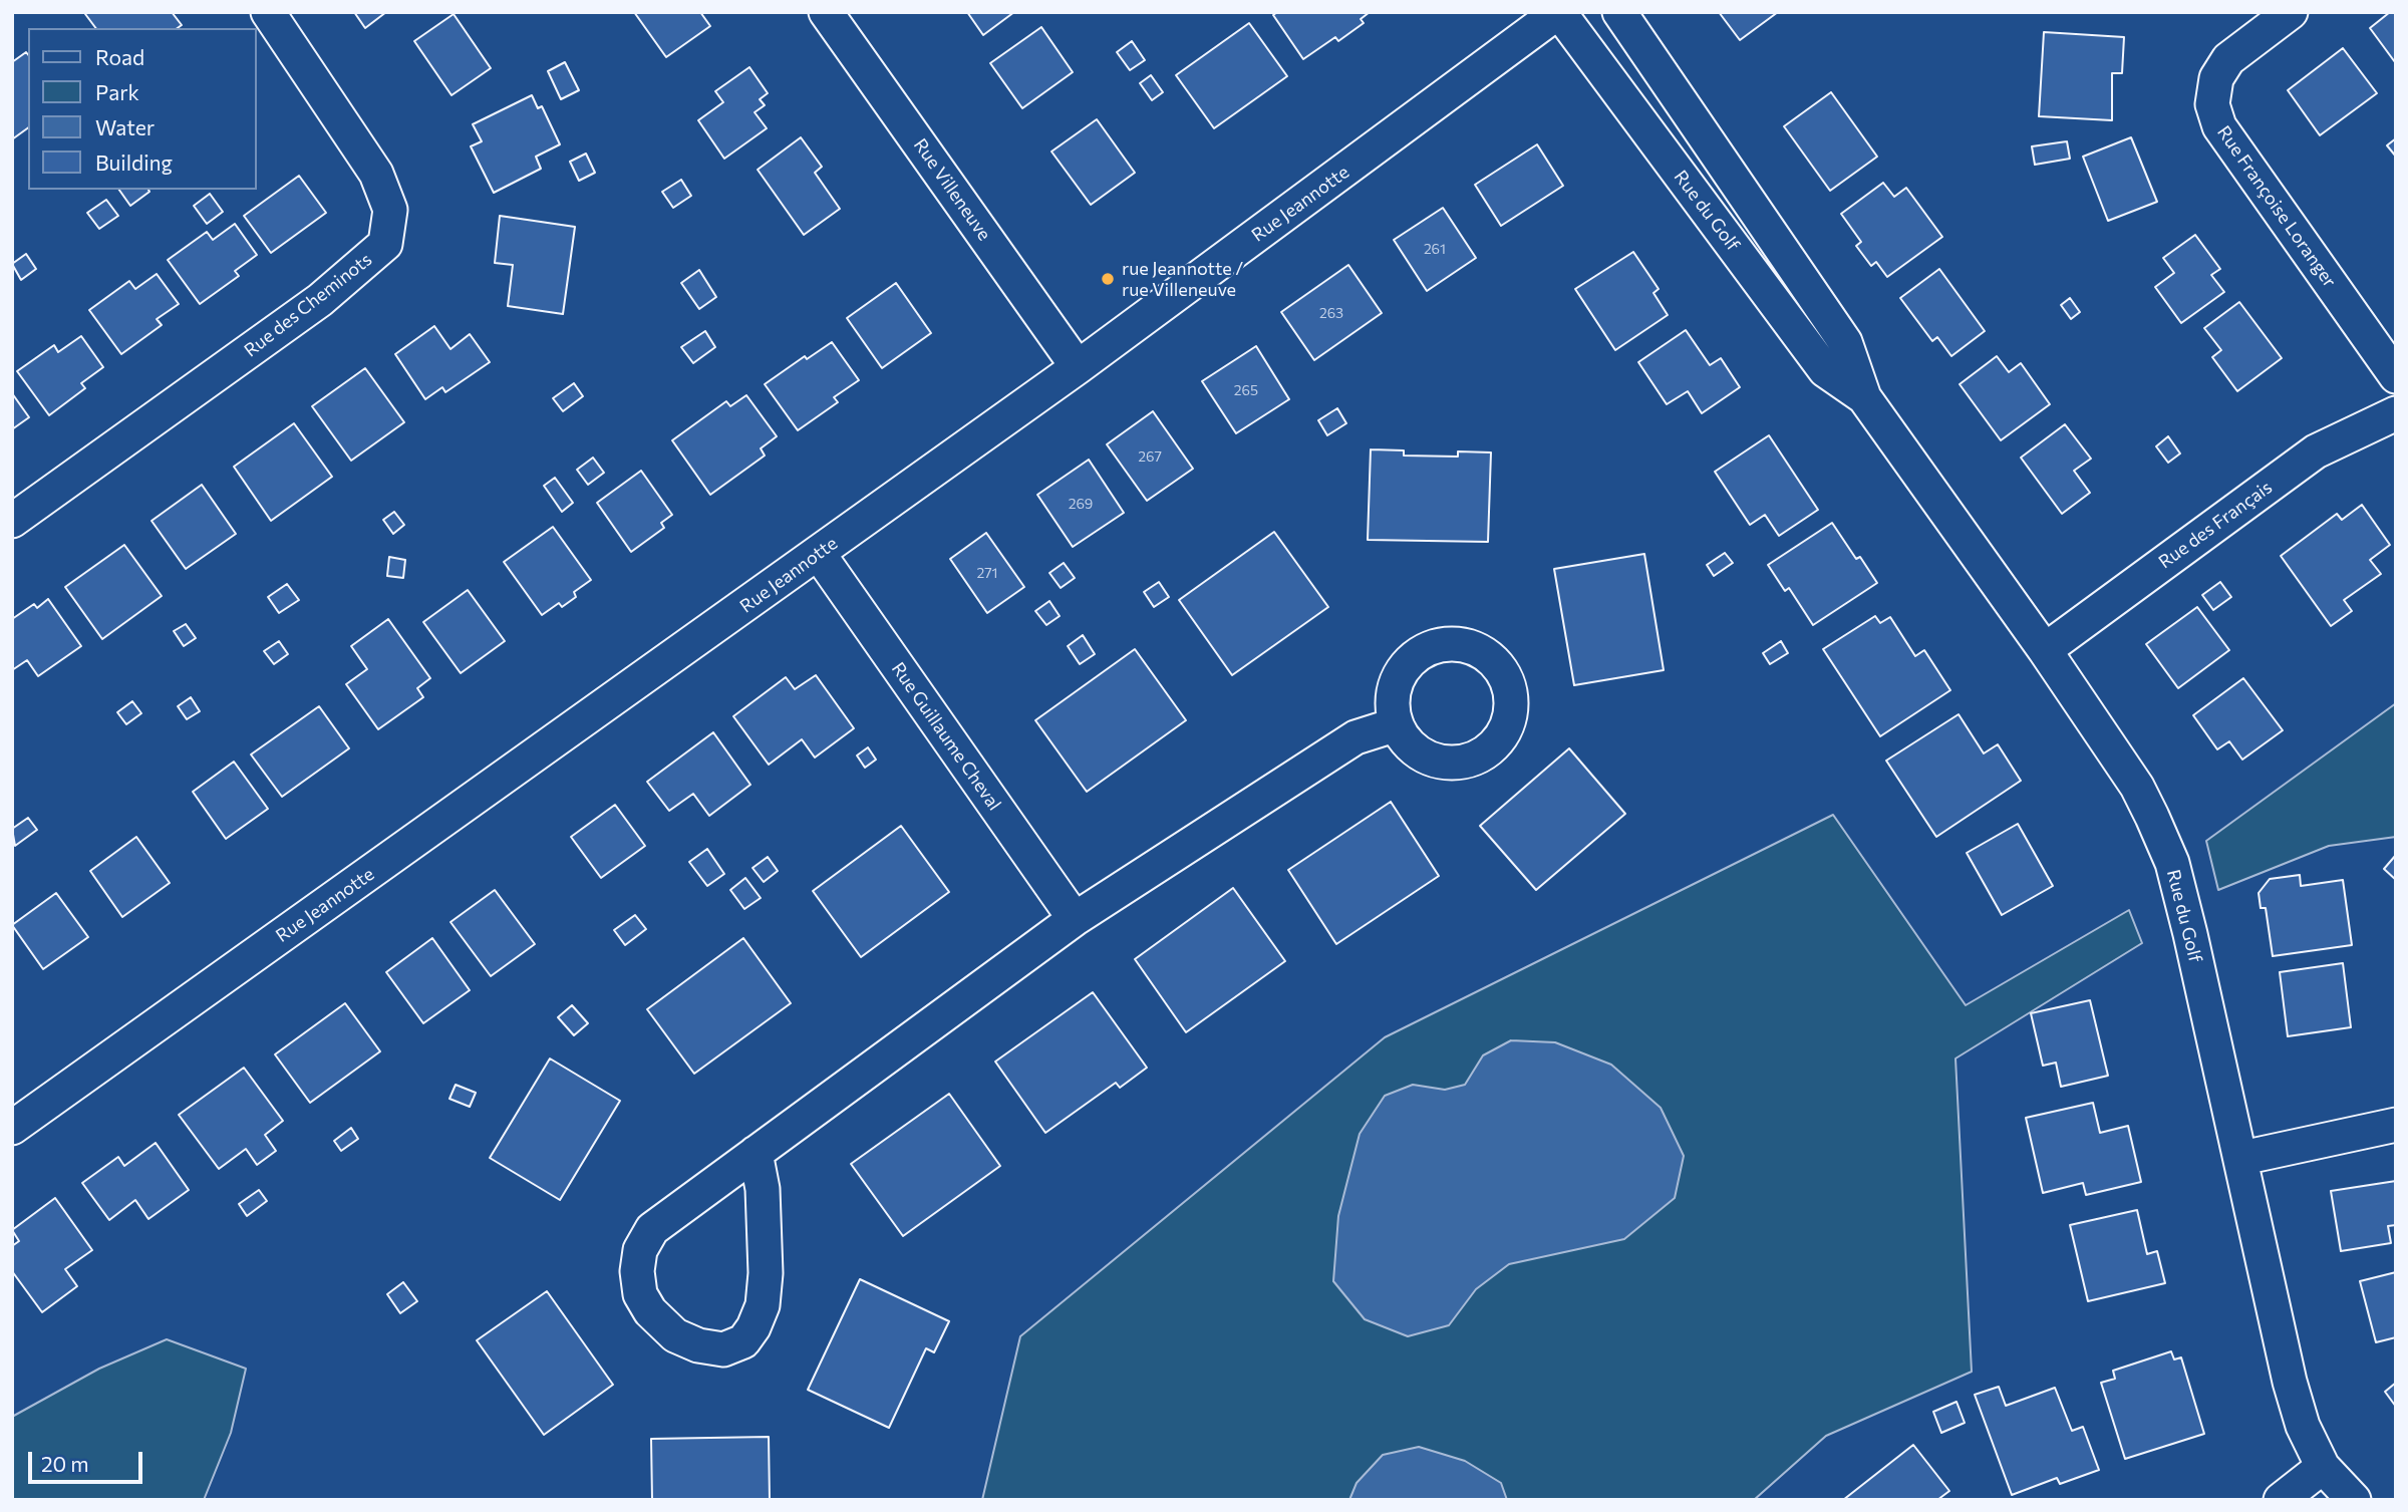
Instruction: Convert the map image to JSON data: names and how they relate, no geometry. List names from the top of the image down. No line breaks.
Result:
{"streets":{"street":["Rue Villeneuve","Rue Jeannotte","Rue Françoise Loranger","Rue du Golf","Rue des Cheminots","Rue des Français","Rue Guillaume Cheval"]},"crossings":[["Rue Villeneuve","Rue Jeannotte"],["Rue Jeannotte","Rue du Golf"],["Rue Jeannotte","Rue Guillaume Cheval"],["Rue du Golf","Rue des Français"]],"places":["rue Jeannotte / rue Villeneuve"],"house_numbers":["261","263","265","267","269","271"],"legend":["Road","Park","Water","Building"],"scale_bar":"20 m"}
